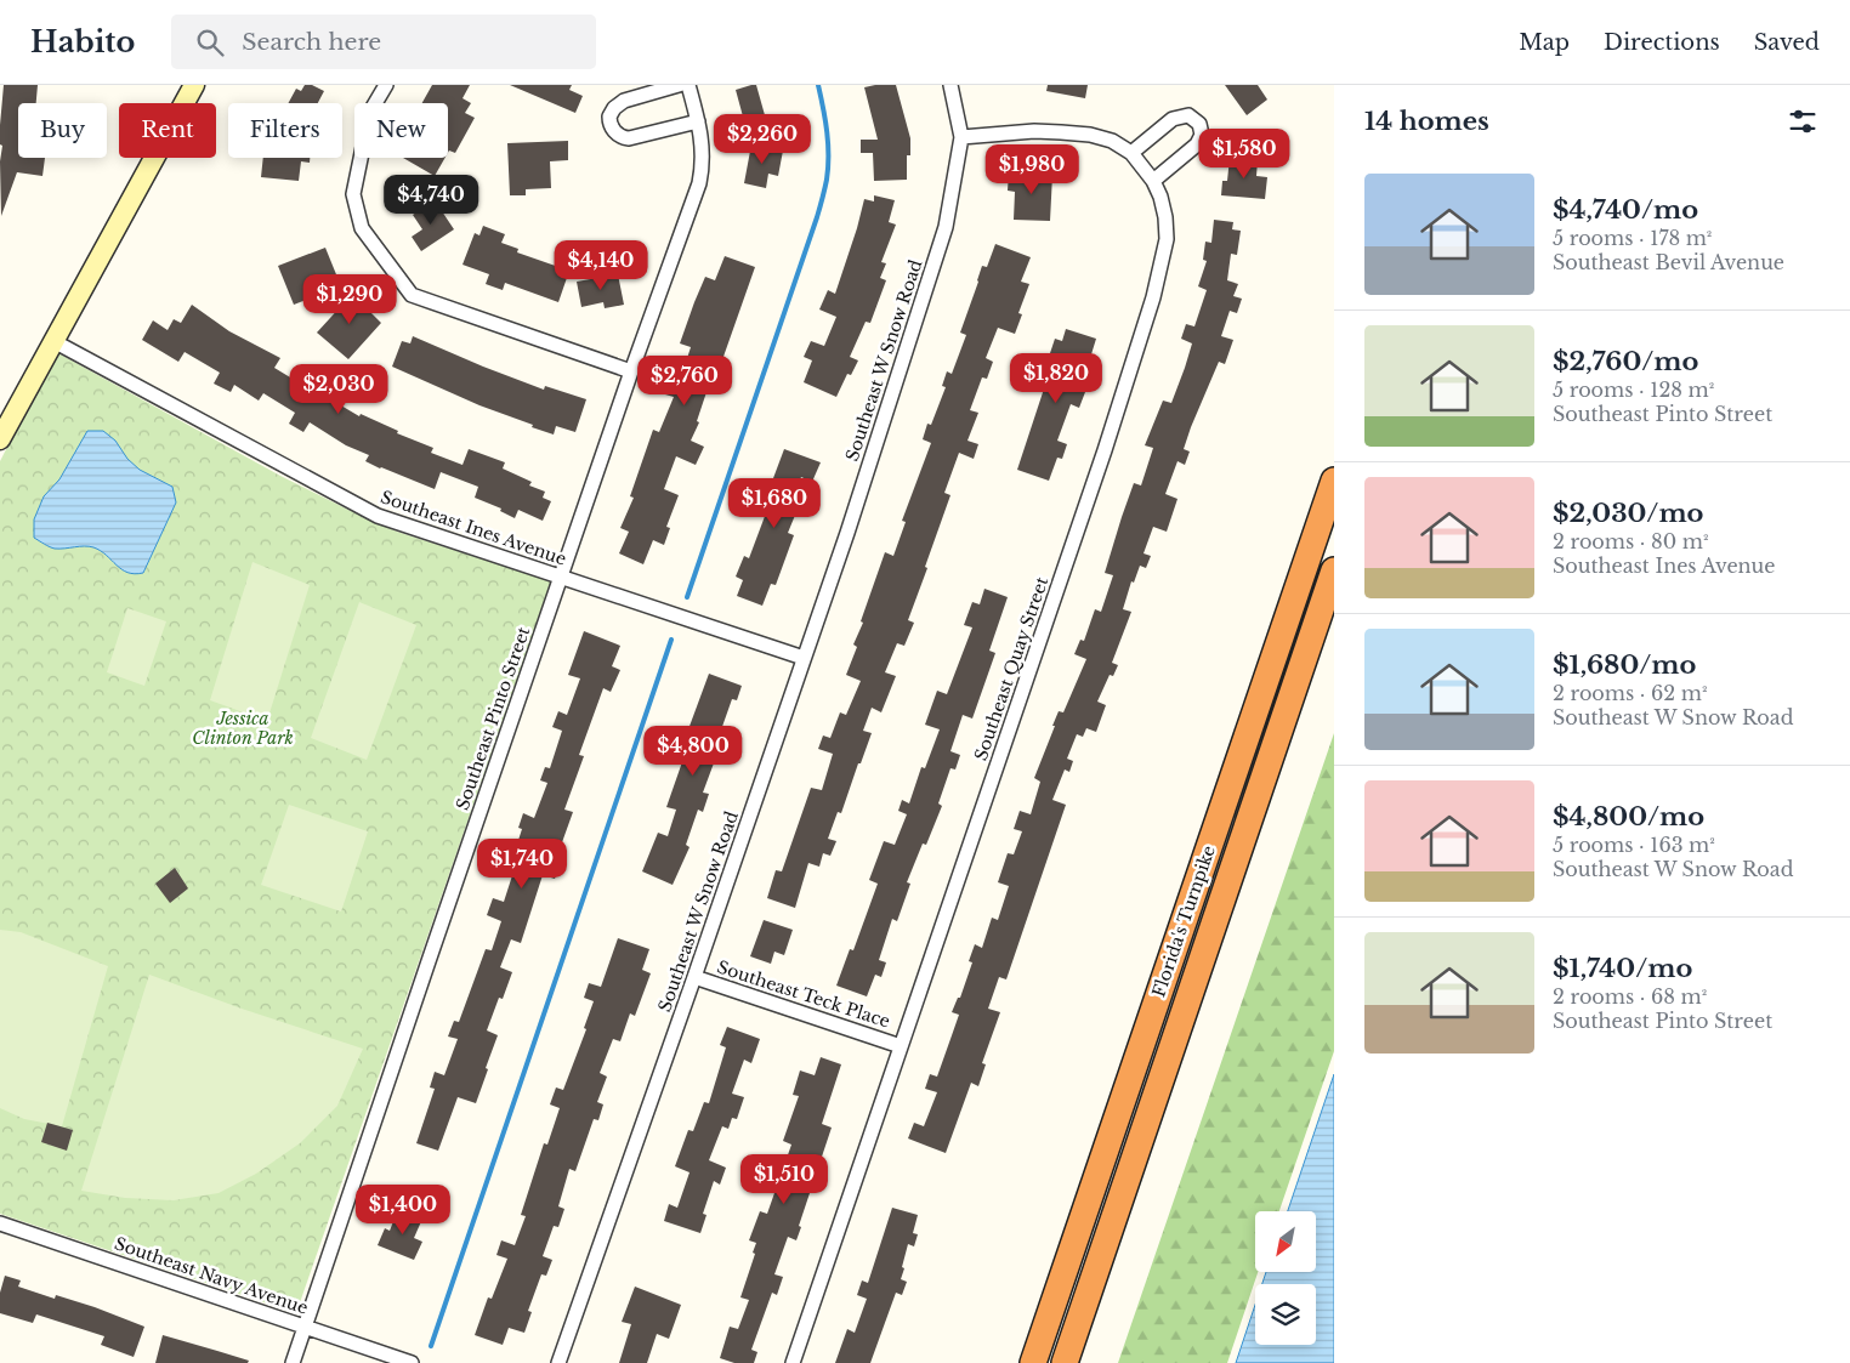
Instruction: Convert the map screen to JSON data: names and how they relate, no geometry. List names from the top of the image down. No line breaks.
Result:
{"streets":{"highway":["Florida's Turnpike"],"street":["Southeast W Snow Road","Southeast Ines Avenue","Southeast Quay Street","Southeast Pinto Street","Southeast Teck Place","Southeast Navy Avenue"]},"crossings":[["Southeast W Snow Road","Southeast Ines Avenue"],["Southeast W Snow Road","Southeast Quay Street"],["Southeast W Snow Road","Southeast Teck Place"],["Southeast Ines Avenue","Southeast Pinto Street"],["Southeast Quay Street","Southeast Teck Place"],["Southeast Pinto Street","Southeast Navy Avenue"]],"parks":["Jessica Clinton Park"],"north":"bottom left","page":{"header":"Habito","search":"Search here","nav":["Map","Directions","Saved"],"heading":"14 homes","chip":["Buy","Rent","Filters","New"],"price":["$2,260","$1,580","$1,980","$4,740","$4,140","$1,290","$1,820","$2,760","$2,030","$1,680","$4,800","$1,740","$1,510","$1,400"],"list":[{"name":"$4,740/mo","note":"5 rooms · 178 m² · Southeast Bevil Avenue"},{"name":"$2,760/mo","note":"5 rooms · 128 m² · Southeast Pinto Street"},{"name":"$2,030/mo","note":"2 rooms · 80 m² · Southeast Ines Avenue"},{"name":"$1,680/mo","note":"2 rooms · 62 m² · Southeast W Snow Road"},{"name":"$4,800/mo","note":"5 rooms · 163 m² · Southeast W Snow Road"},{"name":"$1,740/mo","note":"2 rooms · 68 m² · Southeast Pinto Street"}]}}
